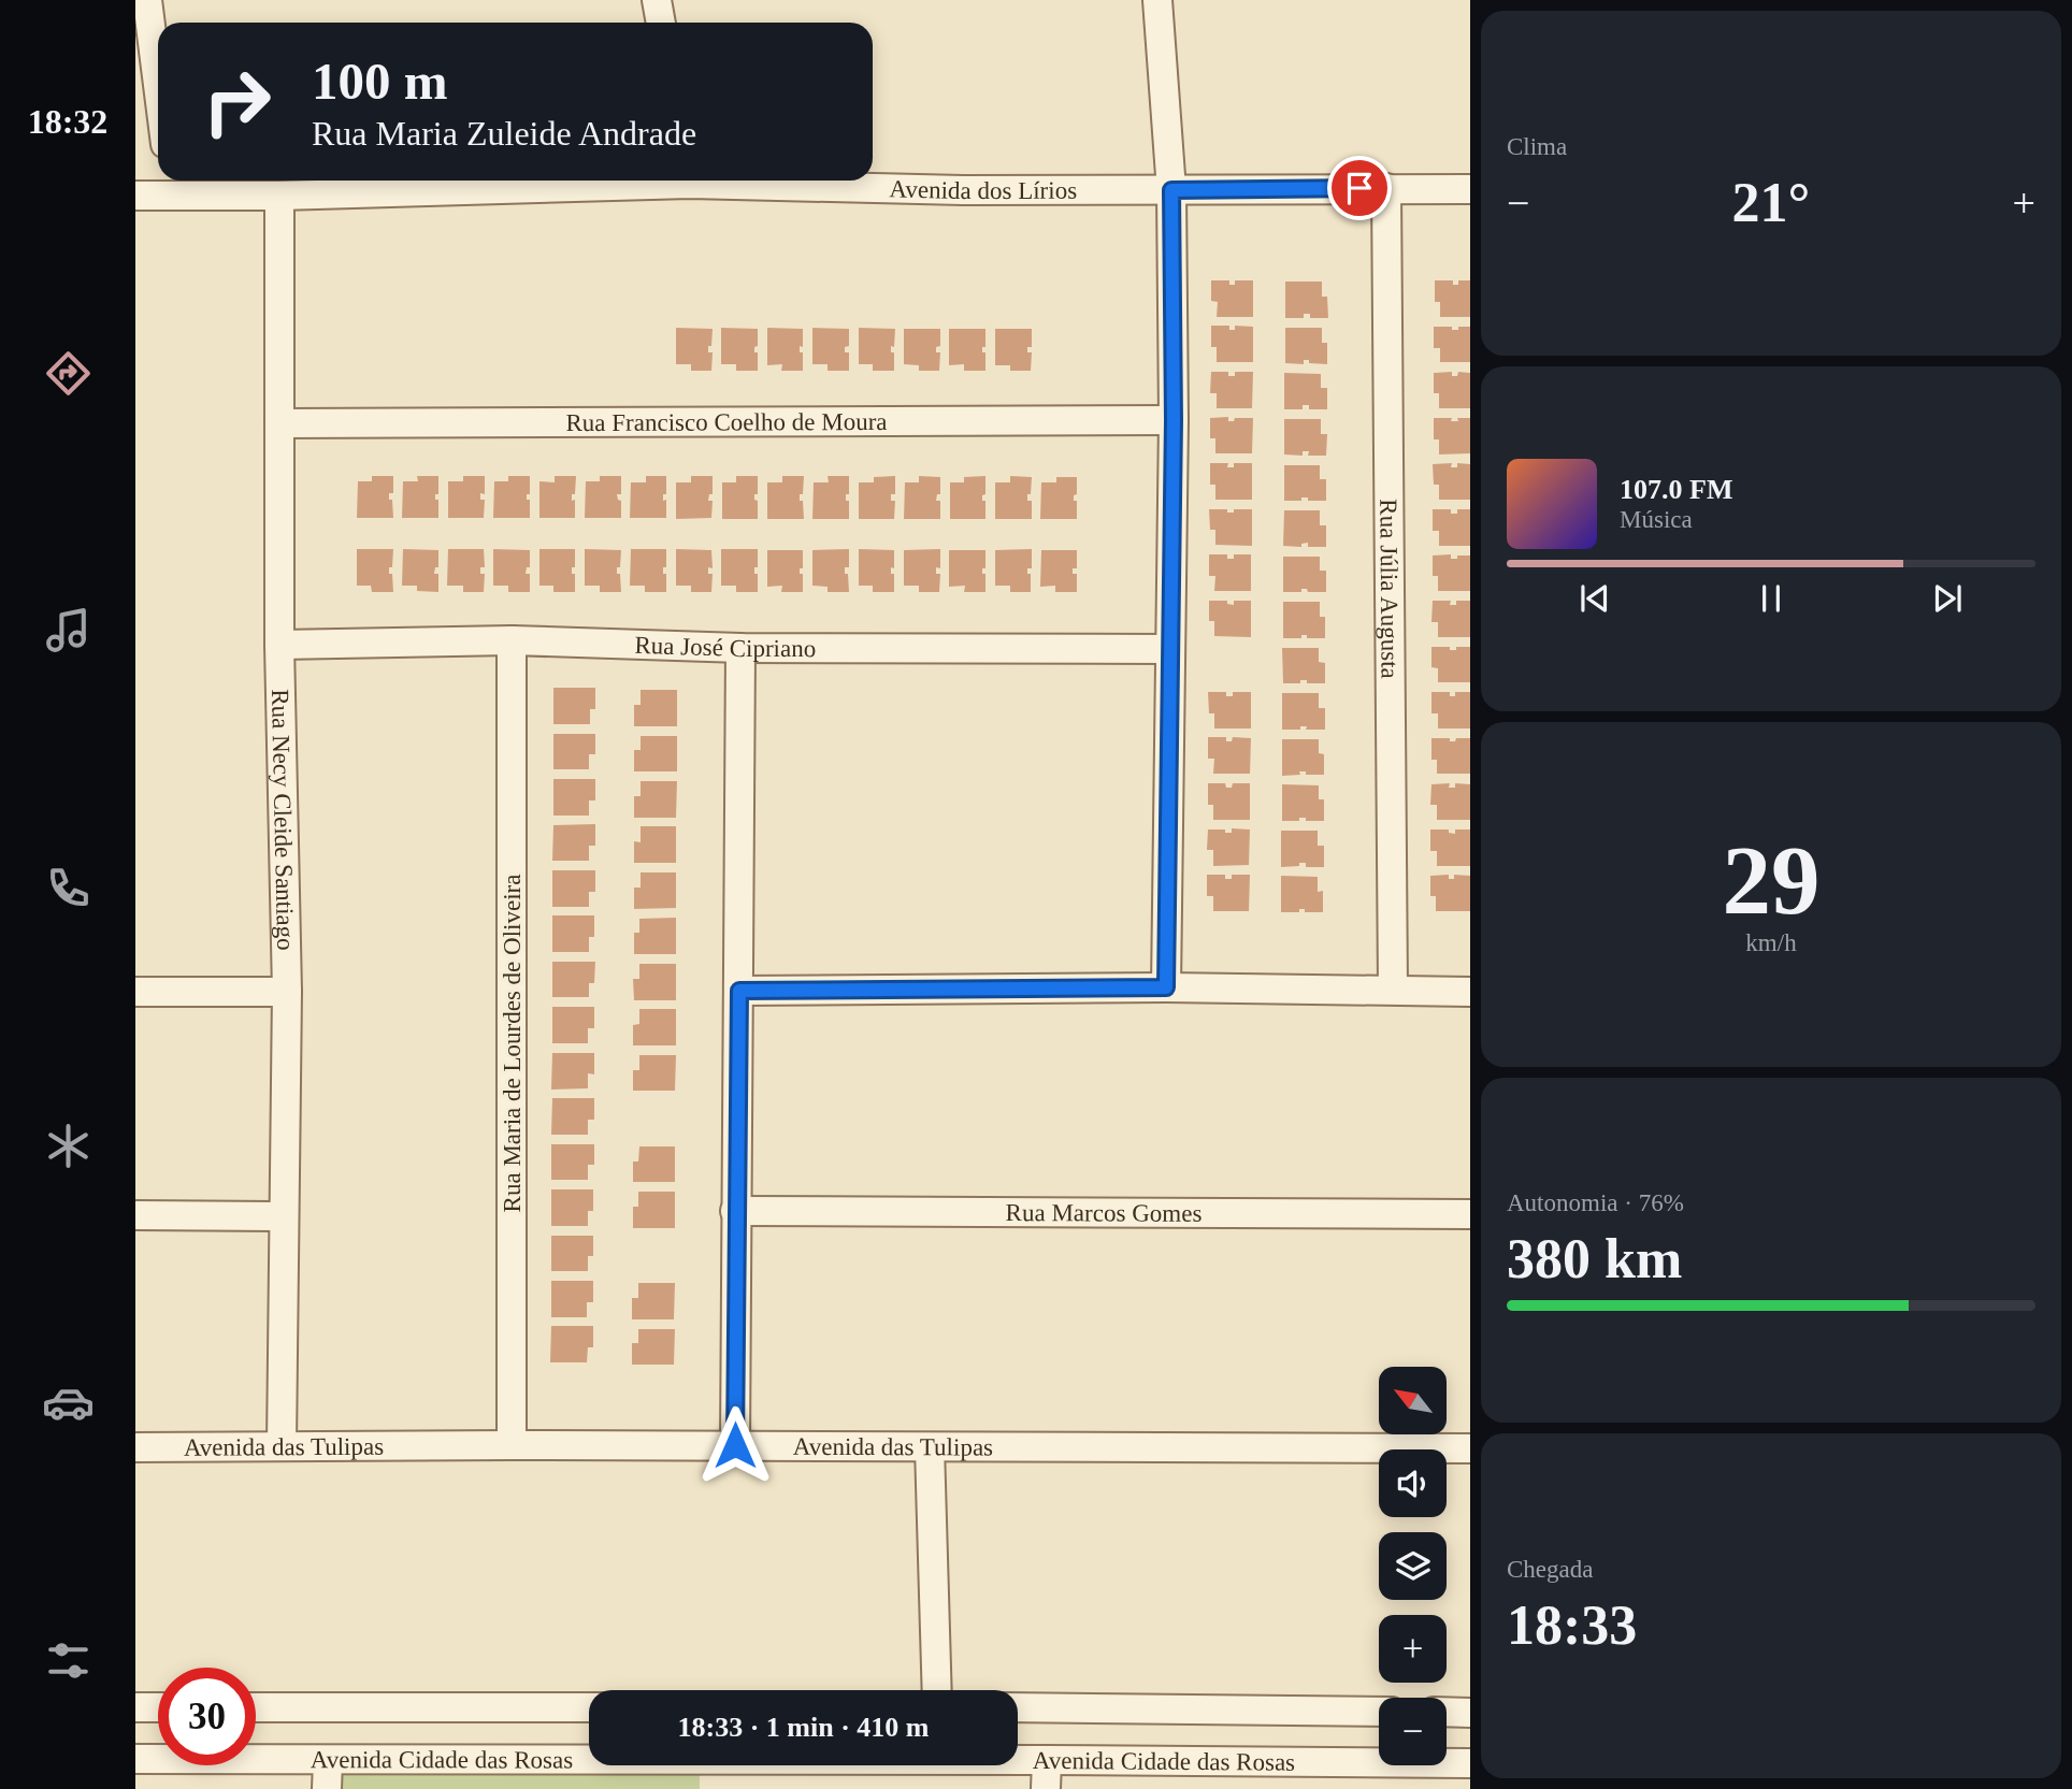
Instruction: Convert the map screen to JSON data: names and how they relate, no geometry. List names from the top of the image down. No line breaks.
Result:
{"streets":{"street":["Avenida dos Lírios","Rua Francisco Coelho de Moura","Rua Júlia Augusta","Rua José Cipriano","Rua Necy Cleide Santiago","Rua Maria de Lourdes de Oliveira","Rua Marcos Gomes","Avenida das Tulipas","Avenida Cidade das Rosas"]},"crossings":[["Avenida dos Lírios","Rua Júlia Augusta"],["Avenida dos Lírios","Rua Necy Cleide Santiago"],["Rua Francisco Coelho de Moura","Rua Necy Cleide Santiago"],["Rua José Cipriano","Rua Necy Cleide Santiago"],["Rua José Cipriano","Rua Maria de Lourdes de Oliveira"],["Rua Necy Cleide Santiago","Avenida das Tulipas"],["Rua Maria de Lourdes de Oliveira","Avenida das Tulipas"]],"north":"top left","page":{"tabs":"18:32","tile":["Clima",["29","km/h"],["Autonomia · 76%","380 km"],["Chegada","18:33"]],"turn":["100 m","Rua Maria Zuleide Andrade"],"heat":["−","21°","+"],"song":["107.0 FM","Música"],"map_buttons":["+","−"],"limit":"30","trip":"18:33 · 1 min · 410 m"}}
